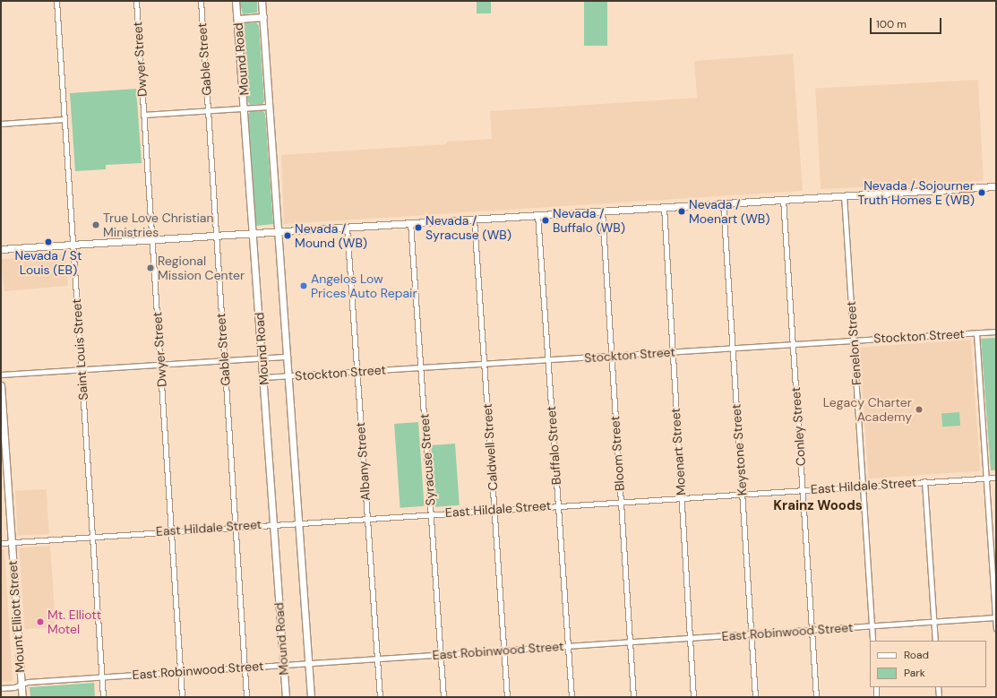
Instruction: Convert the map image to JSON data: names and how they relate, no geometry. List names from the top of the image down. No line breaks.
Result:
{"streets":{"main road":["Mound Road","Mount Elliott Street"],"street":["Dwyer Street","Gable Street","Stockton Street","Fenelon Street","Saint Louis Street","Conley Street","Buffalo Street","Caldwell Street","Keystone Street","Moenart Street","Bloom Street","Syracuse Street","Albany Street","East Hildale Street","East Robinwood Street"]},"crossings":[["Dwyer Street","Stockton Street"],["Dwyer Street","East Hildale Street"],["Dwyer Street","East Robinwood Street"],["Gable Street","Stockton Street"],["Gable Street","East Hildale Street"],["Gable Street","East Robinwood Street"],["Mound Road","Stockton Street"],["Mound Road","East Hildale Street"],["Mound Road","East Robinwood Street"],["Stockton Street","Fenelon Street"],["Stockton Street","Saint Louis Street"],["Stockton Street","Conley Street"],["Stockton Street","Buffalo Street"],["Stockton Street","Caldwell Street"],["Stockton Street","Keystone Street"],["Stockton Street","Moenart Street"],["Stockton Street","Bloom Street"],["Stockton Street","Syracuse Street"],["Stockton Street","Albany Street"],["Fenelon Street","East Hildale Street"],["Fenelon Street","East Robinwood Street"],["Saint Louis Street","East Hildale Street"],["Saint Louis Street","East Robinwood Street"],["Conley Street","East Hildale Street"],["Conley Street","East Robinwood Street"],["Buffalo Street","East Hildale Street"],["Buffalo Street","East Robinwood Street"],["Caldwell Street","East Hildale Street"],["Caldwell Street","East Robinwood Street"],["Keystone Street","East Hildale Street"],["Keystone Street","East Robinwood Street"],["Moenart Street","East Hildale Street"],["Moenart Street","East Robinwood Street"],["Bloom Street","East Hildale Street"],["Bloom Street","East Robinwood Street"],["Syracuse Street","East Hildale Street"],["Syracuse Street","East Robinwood Street"],["Albany Street","East Hildale Street"],["Albany Street","East Robinwood Street"],["East Hildale Street","Mount Elliott Street"],["Mount Elliott Street","East Robinwood Street"]],"districts":["Krainz Woods"],"places":["Nevada / Sojourner Truth Homes E (WB)","Nevada / Moenart (WB)","Nevada / Buffalo (WB)","True Love Christian Ministries","Nevada / Syracuse (WB)","Nevada / Mound (WB)","Nevada / St Louis (EB)","Regional Mission Center","Angelos Low Prices Auto Repair","Legacy Charter Academy","Mt. Elliott Motel"],"legend":["Road","Park"],"scale_bar":"100 m"}
